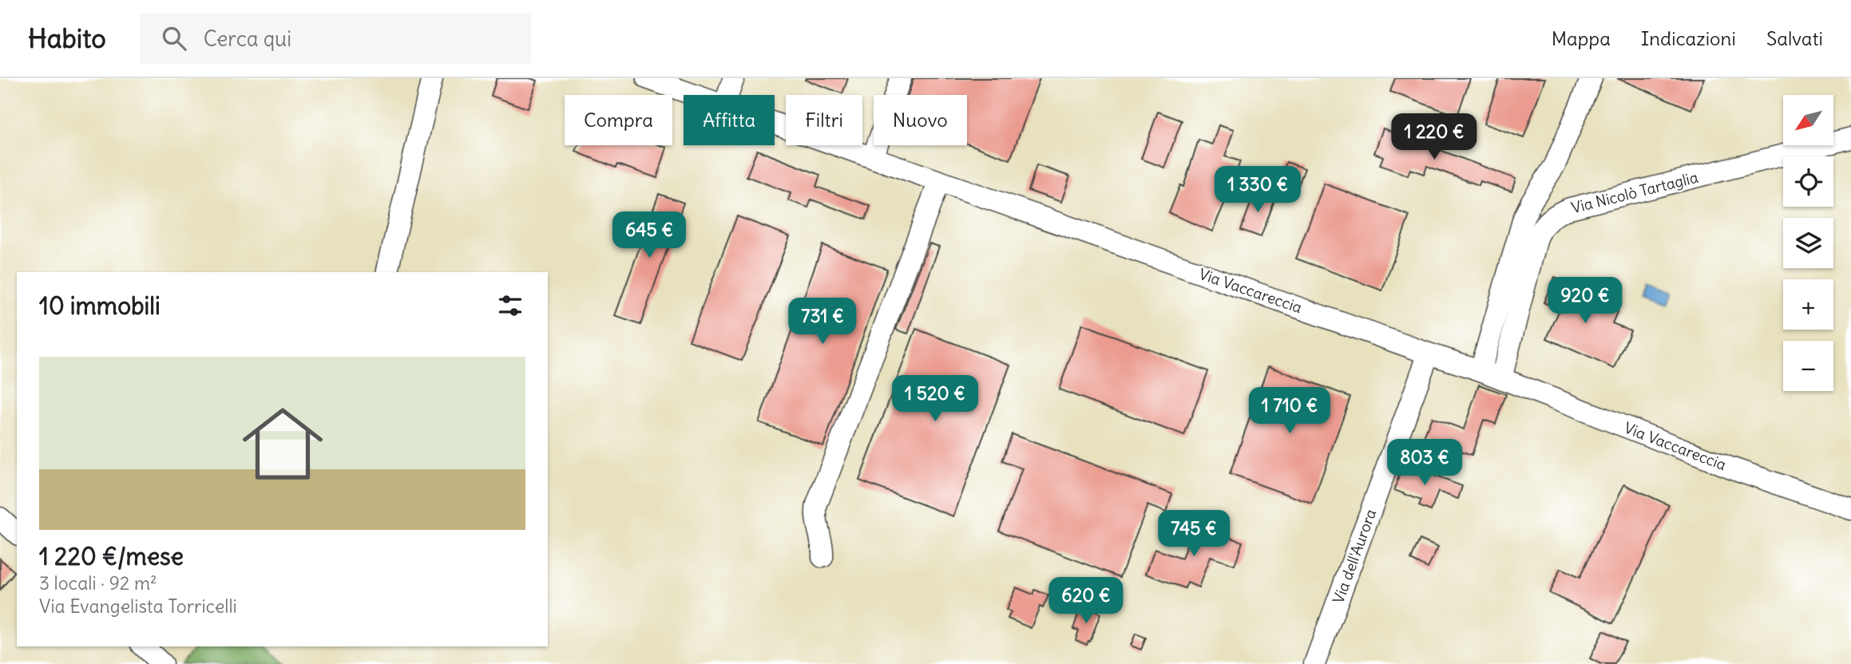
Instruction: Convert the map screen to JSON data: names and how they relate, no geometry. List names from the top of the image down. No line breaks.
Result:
{"streets":{"street":["Via Nicolò Tartaglia","Via Vaccareccia","Via dell'Aurora"]},"crossings":[["Via Nicolò Tartaglia","Via Vaccareccia"],["Via Vaccareccia","Via dell'Aurora"]],"north":"bottom left","page":{"header":"Habito","search":"Cerca qui","nav":["Mappa","Indicazioni","Salvati"],"map_buttons":["+","−"],"chip":["Compra","Affitta","Filtri","Nuovo"],"price":["1 220 €","1 330 €","645 €","920 €","731 €","1 520 €","1 710 €","803 €","745 €","620 €"],"heading":"10 immobili","list":[{"name":"1 220 €/mese","note":"3 locali · 92 m² · Via Evangelista Torricelli"}]}}
